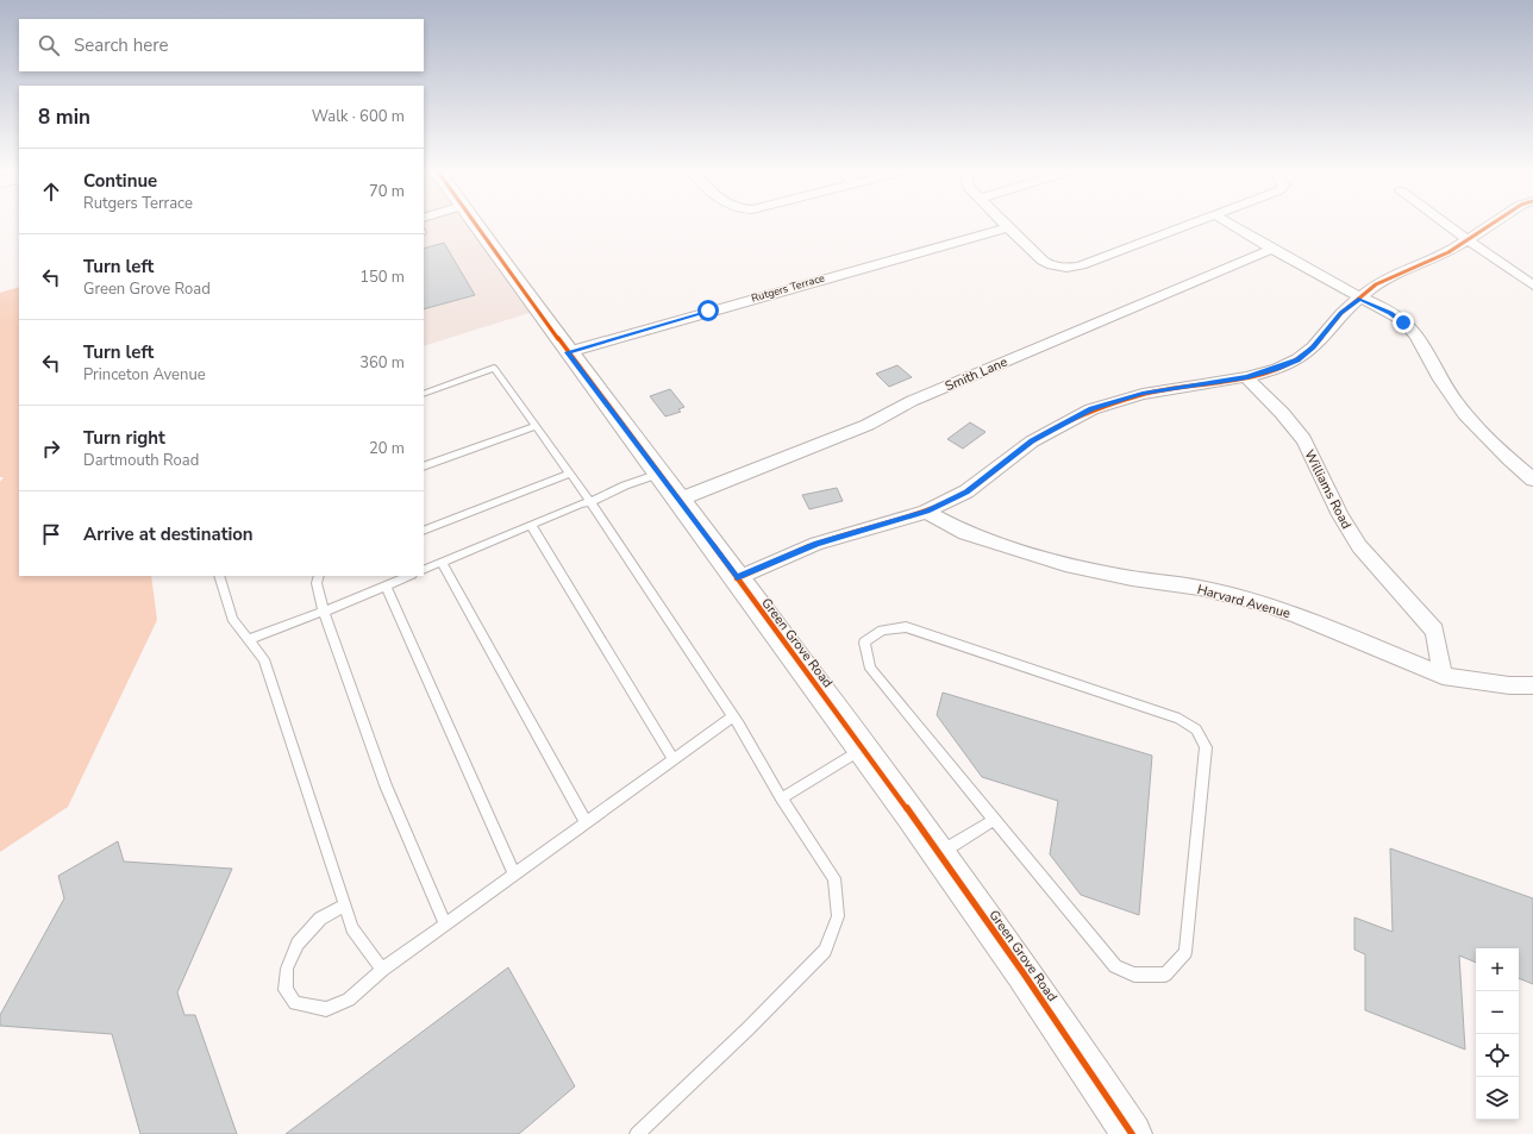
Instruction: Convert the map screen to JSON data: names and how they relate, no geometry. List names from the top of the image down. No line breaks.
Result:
{"streets":{"street":["Rutgers Terrace","Smith Lane","Williams Road","Harvard Avenue","Green Grove Road"]},"crossings":[["Rutgers Terrace","Green Grove Road"],["Smith Lane","Green Grove Road"],["Williams Road","Harvard Avenue"]],"page":{"search":"Search here","heading":["8 min","Walk · 600 m"],"list":[["Continue","Rutgers Terrace","70 m"],["Turn left","Green Grove Road","150 m"],["Turn left","Princeton Avenue","360 m"],["Turn right","Dartmouth Road","20 m"],"Arrive at destination"],"map_buttons":["+","−"]}}
